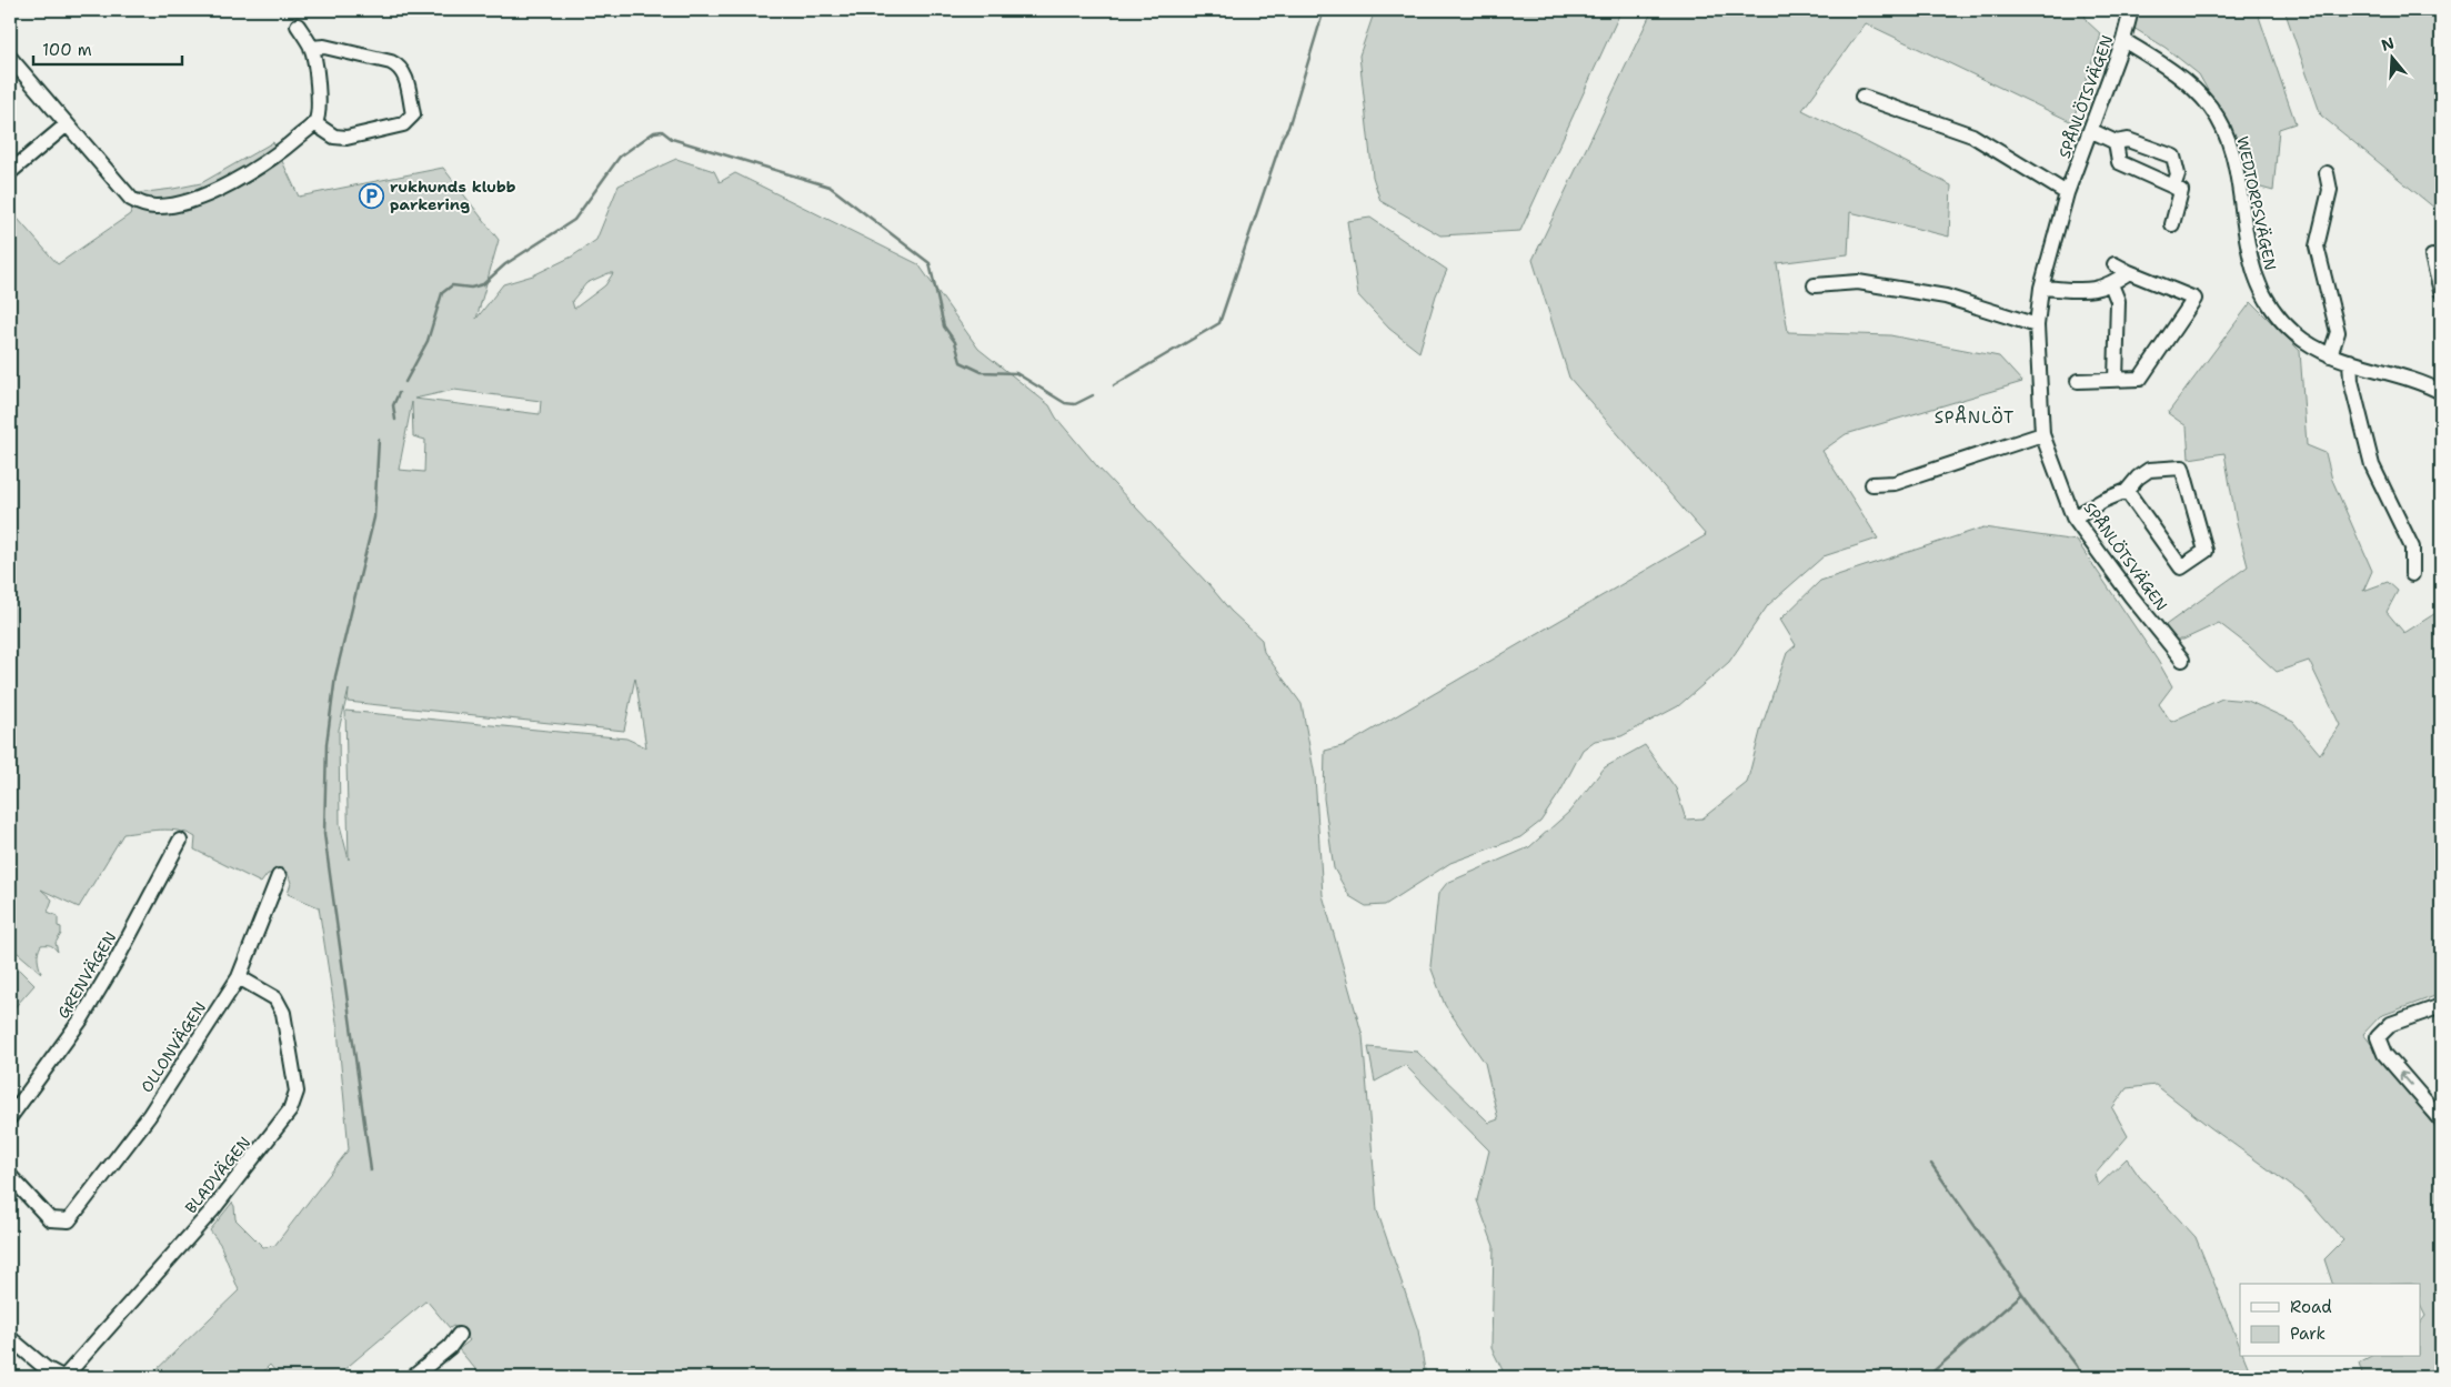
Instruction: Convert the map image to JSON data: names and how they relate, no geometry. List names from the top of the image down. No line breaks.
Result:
{"streets":{"street":["SPÅNLÖTSVÄGEN","WEDTORPSVÄGEN","GRENVÄGEN","OLLONVÄGEN","BLADVÄGEN"]},"crossings":[["SPÅNLÖTSVÄGEN","WEDTORPSVÄGEN"],["OLLONVÄGEN","BLADVÄGEN"]],"districts":["SPÅNLÖT"],"places":{"parking":["rukhunds klubb parkering"]},"legend":["Road","Park"],"scale_bar":"100 m","north":"top"}
